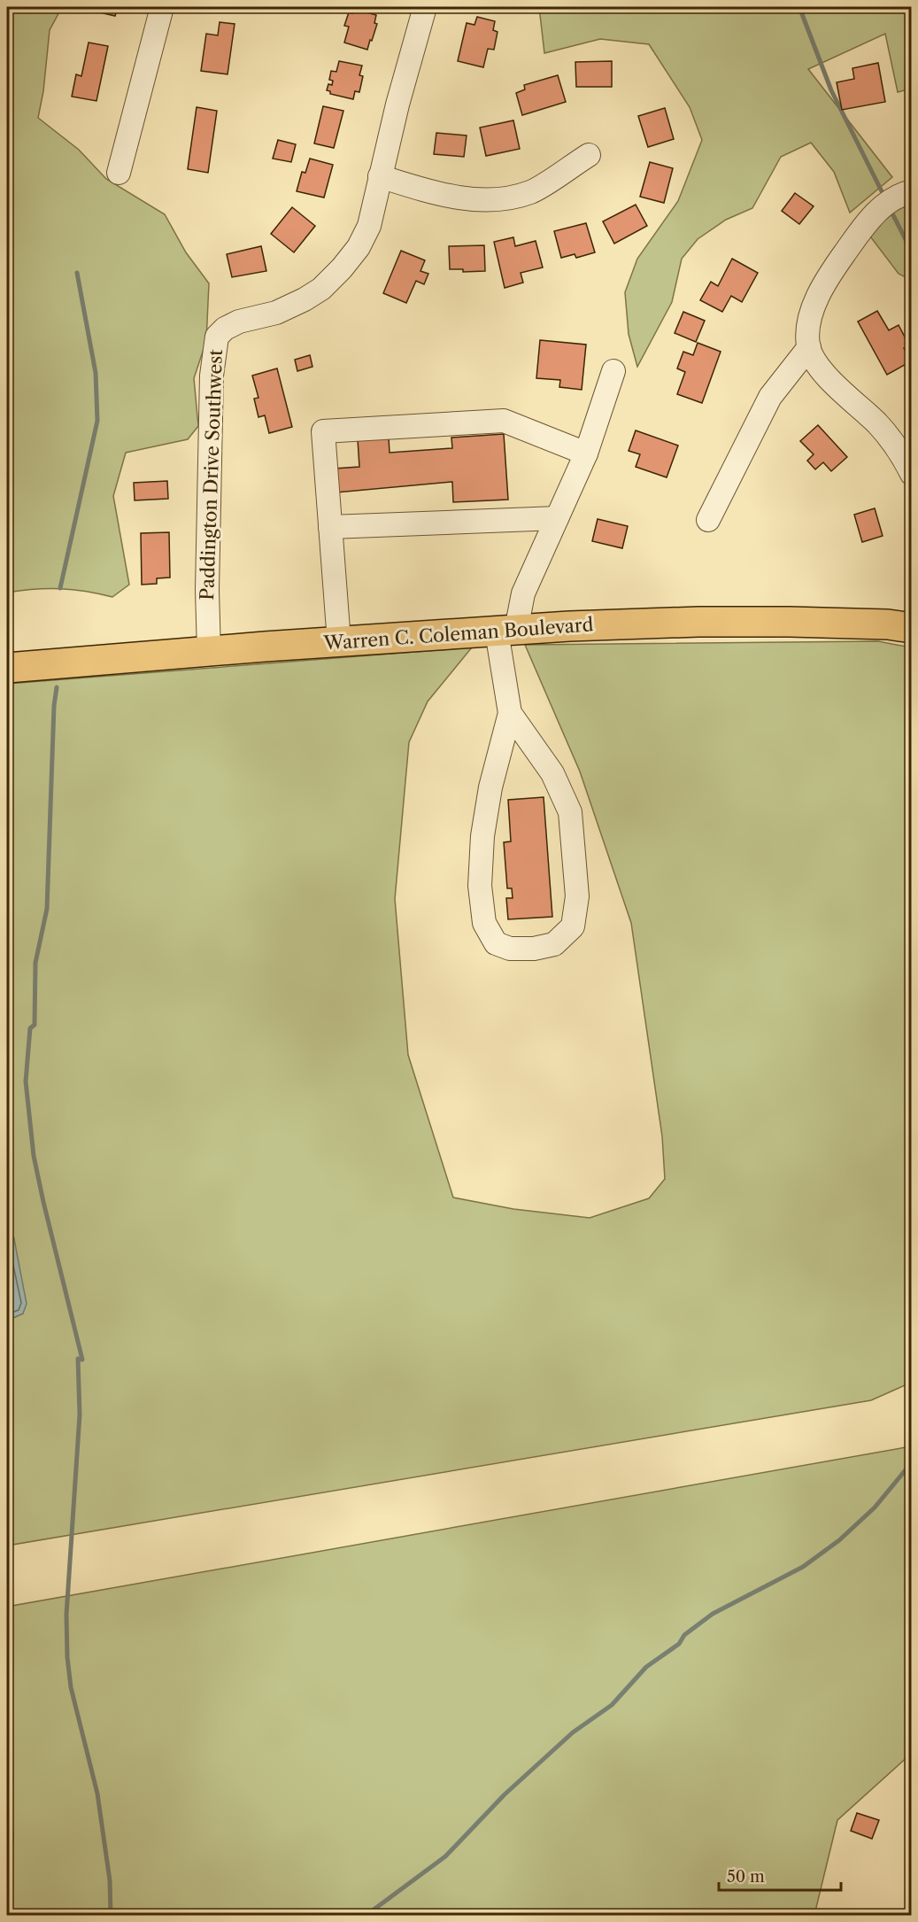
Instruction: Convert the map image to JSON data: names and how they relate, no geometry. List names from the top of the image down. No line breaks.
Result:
{"streets":{"highway":["Warren C. Coleman Boulevard"],"street":["Paddington Drive Southwest"]},"crossings":[["Paddington Drive Southwest","Warren C. Coleman Boulevard"]],"scale_bar":"50 m"}
